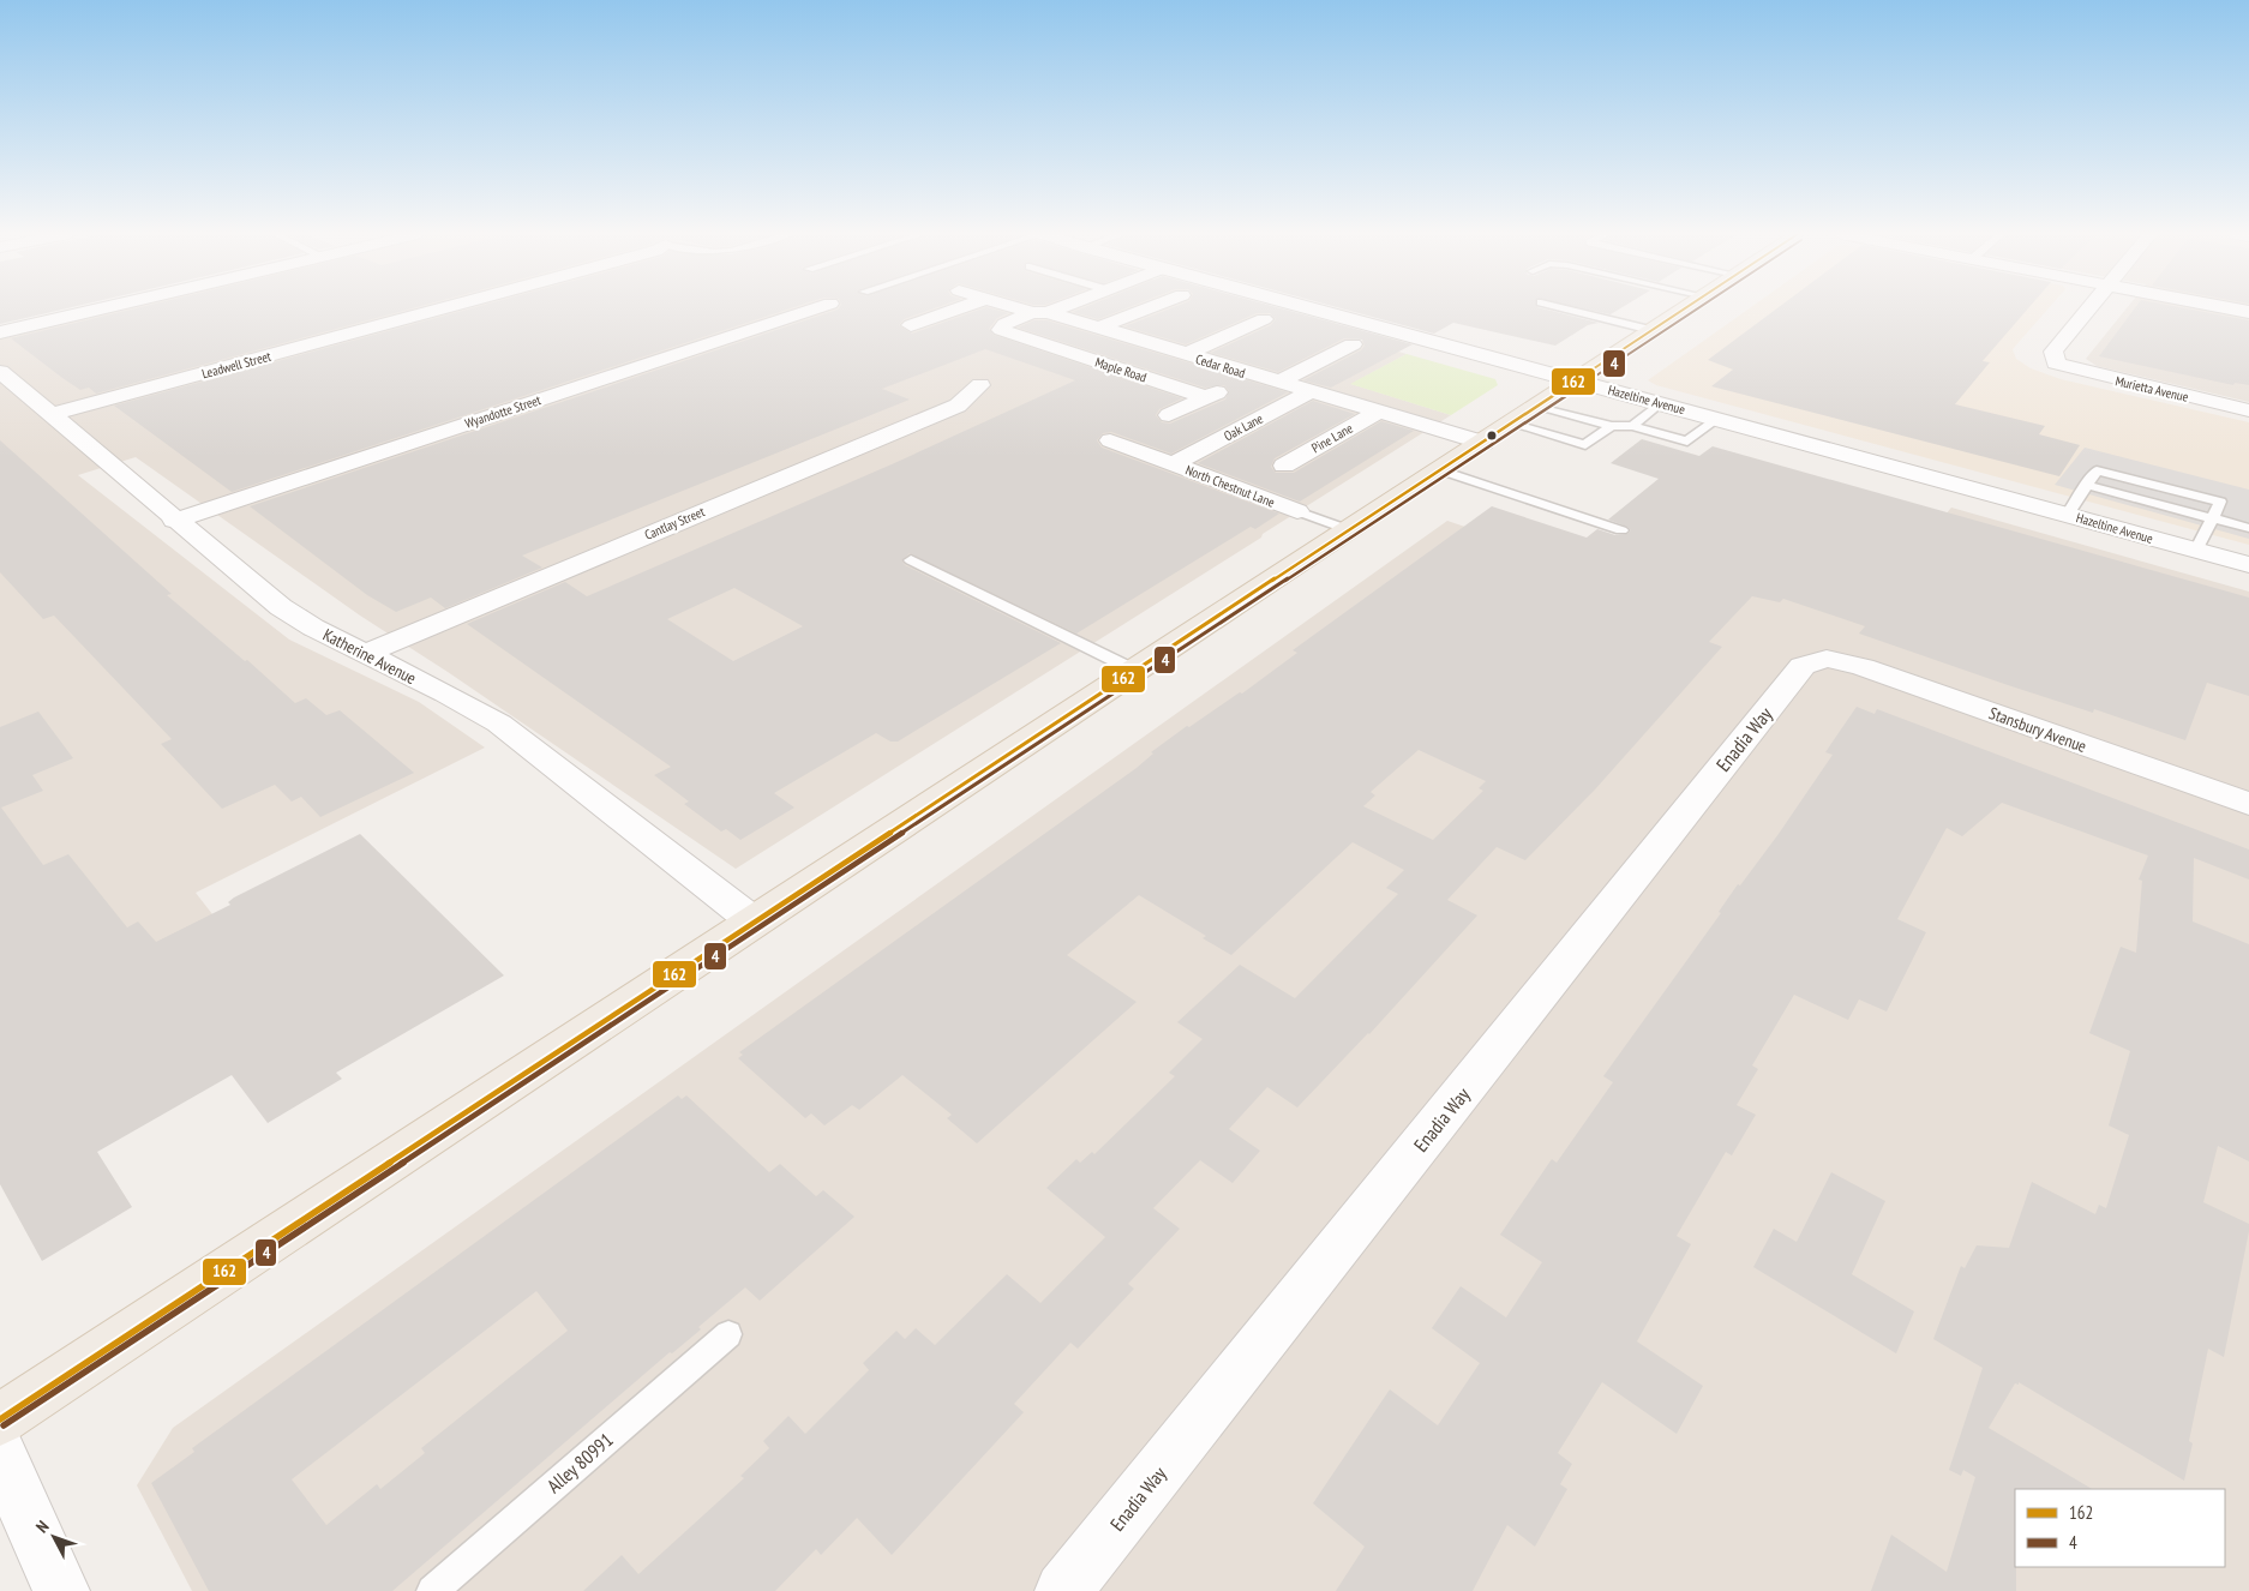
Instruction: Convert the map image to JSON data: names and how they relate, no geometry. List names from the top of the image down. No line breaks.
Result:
{"streets":{"street":["Leadwell Street","Cedar Road","Maple Road","Murietta Avenue","Hazeltine Avenue","Wyandotte Street","Oak Lane","Pine Lane","North Chestnut Lane","Cantlay Street","Katherine Avenue","Stansbury Avenue","Enadia Way"],"lane":["Alley 80991"]},"crossings":[["Leadwell Street","Katherine Avenue"],["Cedar Road","Maple Road"],["Cedar Road","Oak Lane"],["Cedar Road","Pine Lane"],["Wyandotte Street","Katherine Avenue"],["Oak Lane","North Chestnut Lane"],["Cantlay Street","Katherine Avenue"],["Stansbury Avenue","Enadia Way"]],"lines":["transit line 162","transit line 4"],"legend":["162","4"],"north":"top left"}
